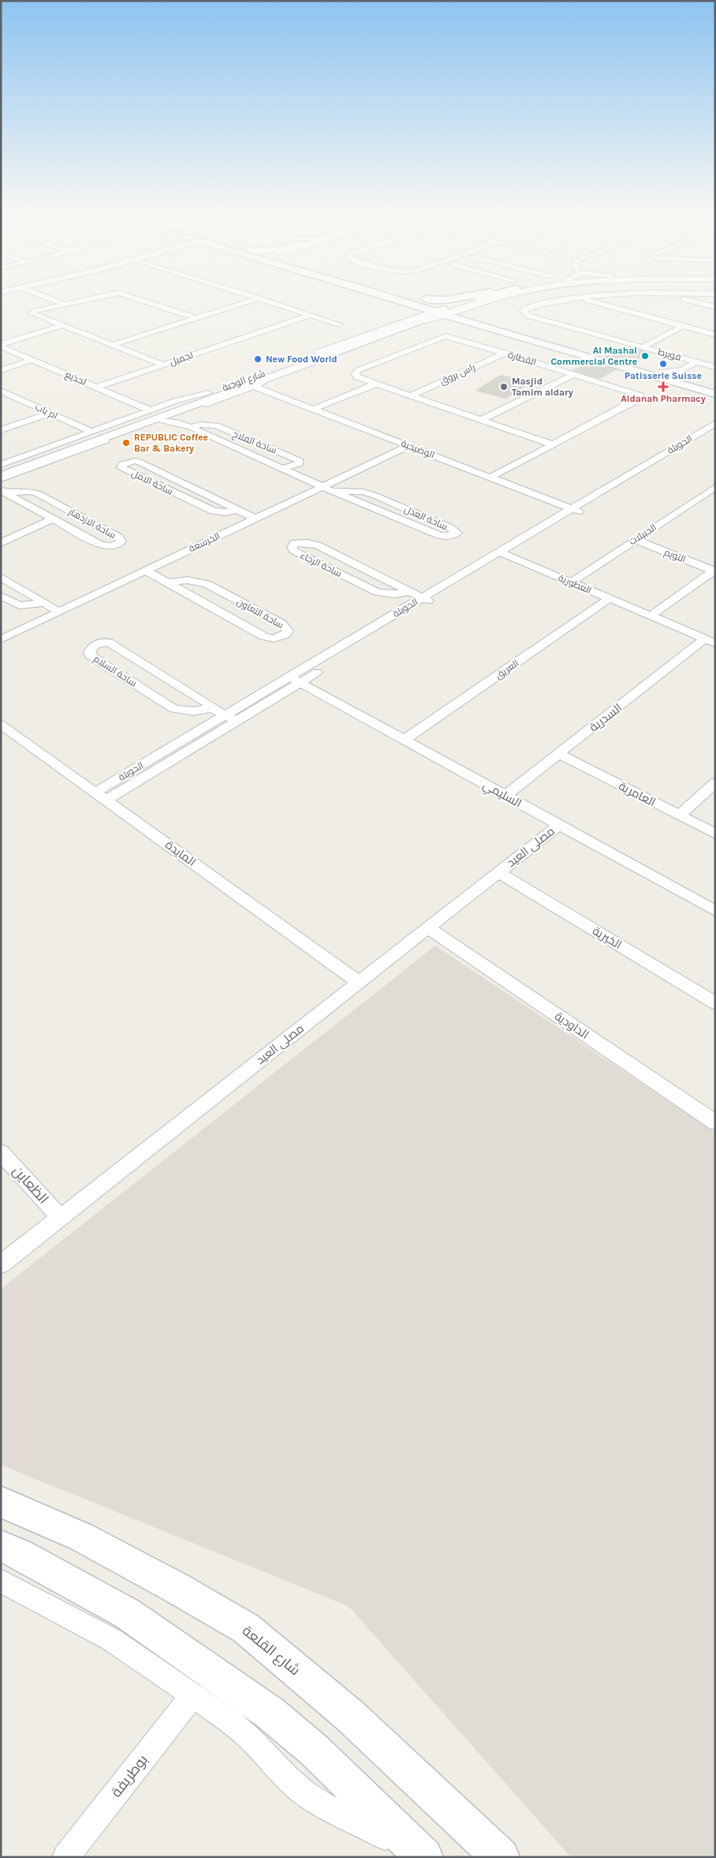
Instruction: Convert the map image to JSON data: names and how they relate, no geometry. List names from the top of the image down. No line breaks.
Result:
{"streets":{"main road":["شارع القلعة"],"street":["فويرط","لجميل","القطارة","راس بروق","لجذيع","شارع الوجبة","ام باب","ساحة الفلاح","الحويلة","الوضيحية","ساحة الامل","ساحة العدل","ساحة الازدهار","الجبيلات","الخرسعة","التويم","ساحة الرجاء","العطورية","ساحة التعاون","العريق","ساحة السلام","السدرية","السليمي","العامرية","مصلى العيد","المايدة","الخيرية","الداودية","الظعاين","بوطريفة"]},"crossings":[["لجميل","لجذيع"],["القطارة","راس بروق"],["القطارة","الوضيحية"],["لجذيع","شارع الوجبة"],["شارع الوجبة","ام باب"],["شارع الوجبة","ساحة الفلاح"],["شارع الوجبة","الوضيحية"],["ساحة الفلاح","ساحة العدل"],["ساحة الفلاح","الخرسعة"],["الحويلة","الوضيحية"],["الحويلة","ساحة الرجاء"],["الحويلة","العطورية"],["الحويلة","ساحة السلام"],["الحويلة","السليمي"],["الحويلة","المايدة"],["الوضيحية","الخرسعة"],["ساحة الامل","الخرسعة"],["ساحة العدل","الخرسعة"],["الجبيلات","التويم"],["الجبيلات","العطورية"],["الخرسعة","ساحة التعاون"],["العطورية","العريق"],["العطورية","السدرية"],["العريق","السليمي"],["السدرية","السليمي"],["السدرية","العامرية"],["السليمي","مصلى العيد"],["مصلى العيد","المايدة"],["مصلى العيد","الخيرية"],["مصلى العيد","الداودية"],["مصلى العيد","الظعاين"]],"places":{"other":["Al Mashal Commercial Centre","New Food World","Patisserie Suisse","Masjid Tamim aldary","REPUBLIC Coffee Bar & Bakery"],"health":["Aldanah Pharmacy"]}}
